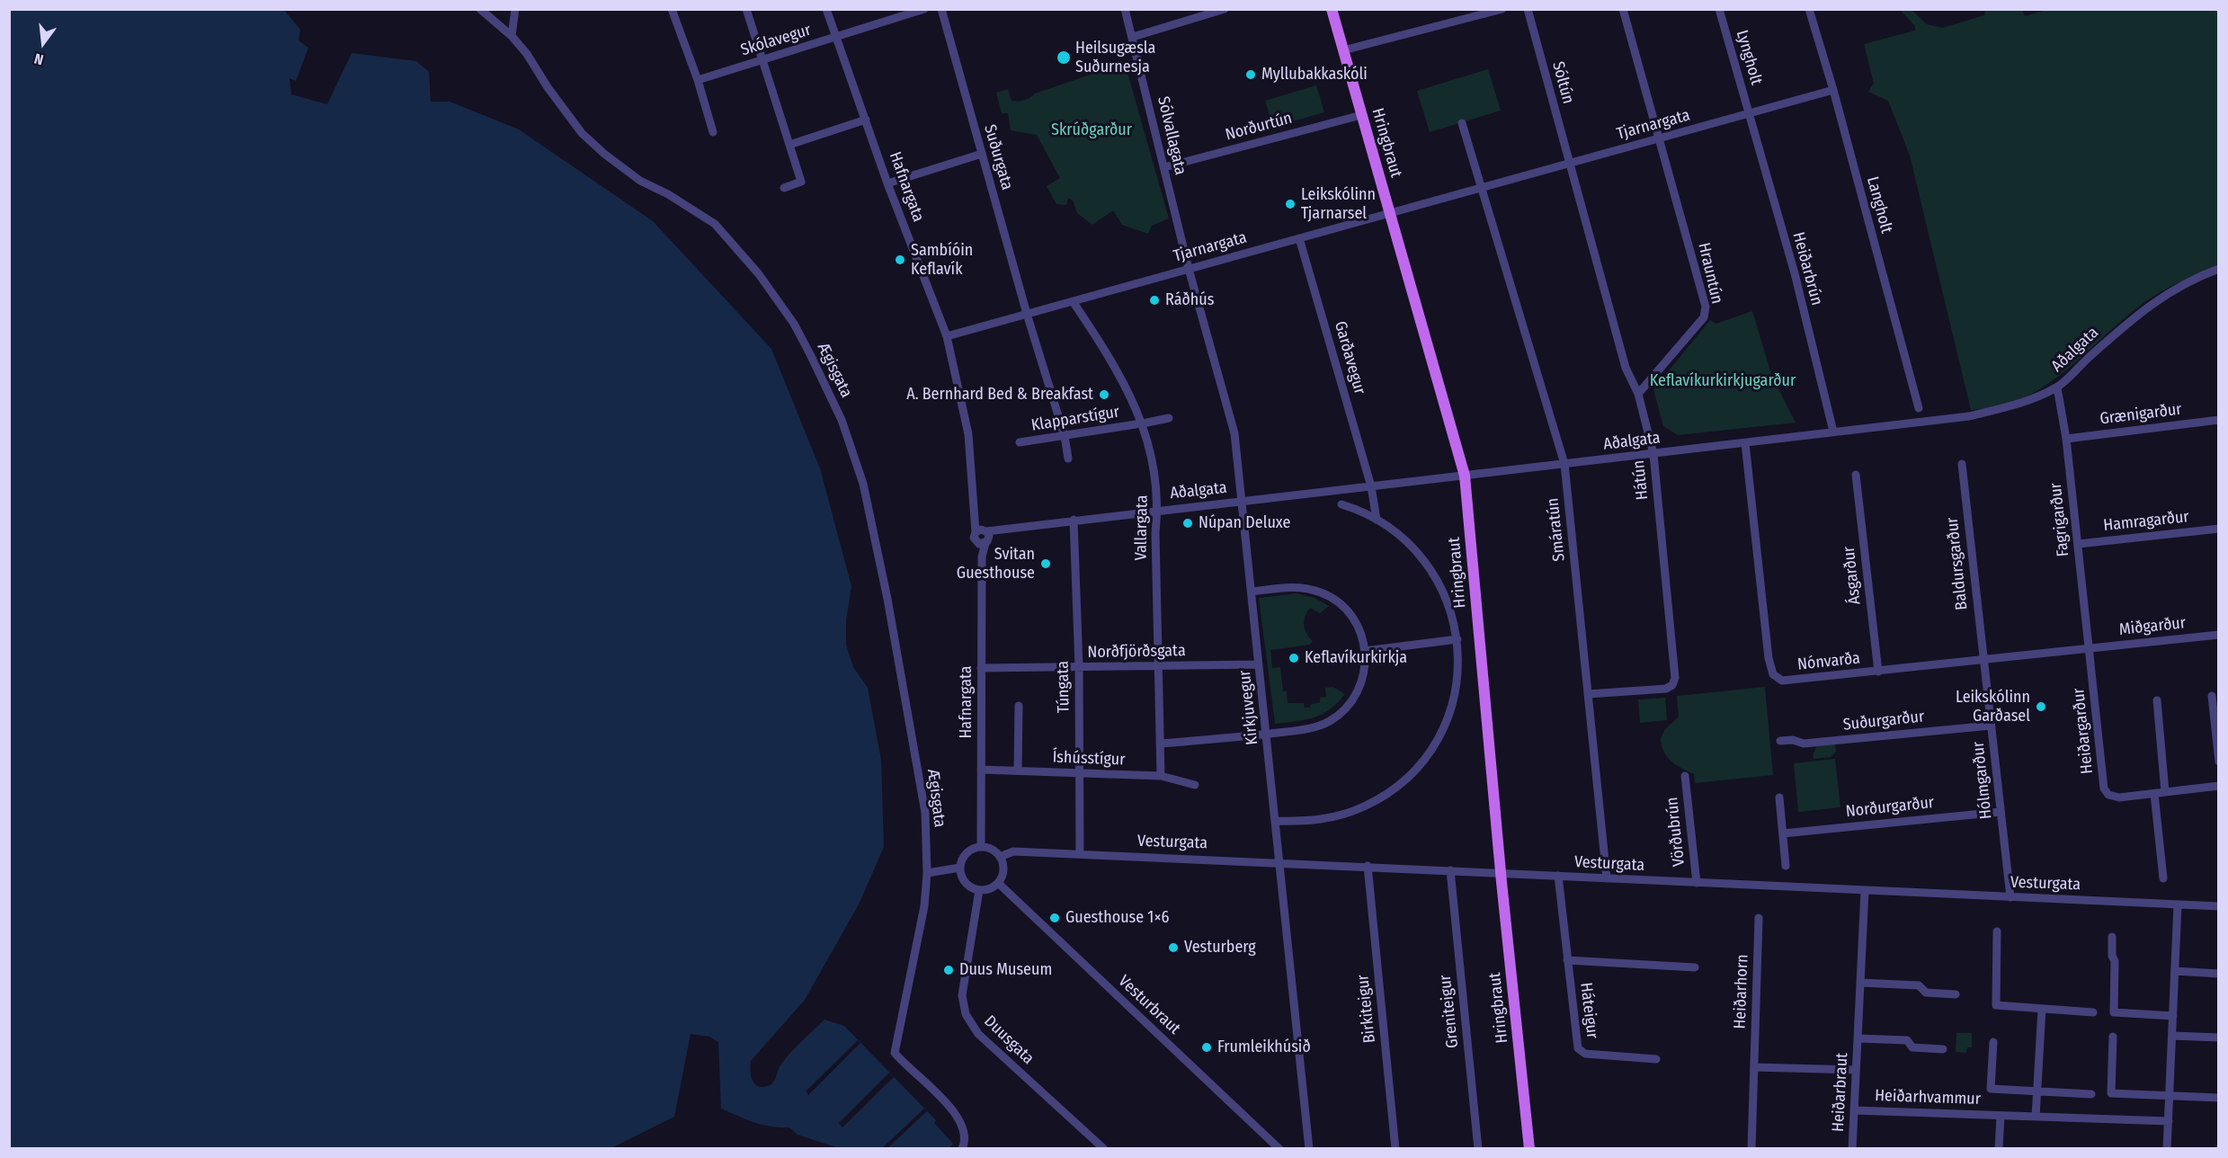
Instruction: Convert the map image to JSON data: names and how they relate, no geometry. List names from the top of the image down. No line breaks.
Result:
{"streets":{"main road":["Hringbraut"],"street":["Skólavegur","Lyngholt","Sóltún","Tjarnargata","Norðurtún","Sólvallagata","Suðurgata","Hafnargata","Langholt","Heiðarbrún","Hrauntún","Aðalgata","Garðavegur","Ægisgata","Grænigarður","Klapparstígur","Hátún","Fagrigarður","Hamragarður","Vallargata","Smáratún","Baldursgarður","Ásgarður","Miðgarður","Norðfjörðsgata","Nónvarða","Túngata","Kirkjuvegur","Suðurgarður","Heiðargarður","Íshússtígur","Hólmgarður","Norðurgarður","Vörðubrún","Vesturgata","Heiðarhorn","Vesturbraut","Birkiteigur","Háteigur","Greniteigur","Duusgata","Heiðarbraut","Heiðarhvammur"]},"crossings":[["Skólavegur","Hafnargata"],["Lyngholt","Tjarnargata"],["Lyngholt","Heiðarbrún"],["Sóltún","Tjarnargata"],["Sóltún","Hátún"],["Tjarnargata","Sólvallagata"],["Tjarnargata","Hringbraut"],["Tjarnargata","Suðurgata"],["Tjarnargata","Hafnargata"],["Tjarnargata","Langholt"],["Tjarnargata","Heiðarbrún"],["Tjarnargata","Hrauntún"],["Tjarnargata","Garðavegur"],["Tjarnargata","Hátún"],["Tjarnargata","Vallargata"],["Tjarnargata","Smáratún"],["Tjarnargata","Kirkjuvegur"],["Norðurtún","Sólvallagata"],["Norðurtún","Hringbraut"],["Sólvallagata","Kirkjuvegur"],["Hringbraut","Aðalgata"],["Hringbraut","Vesturgata"],["Hafnargata","Aðalgata"],["Hafnargata","Norðfjörðsgata"],["Hafnargata","Íshússtígur"],["Hafnargata","Vesturgata"],["Hafnargata","Vesturbraut"],["Hafnargata","Duusgata"],["Heiðarbrún","Aðalgata"],["Hrauntún","Hátún"],["Aðalgata","Garðavegur"],["Aðalgata","Hátún"],["Aðalgata","Fagrigarður"],["Aðalgata","Vallargata"],["Aðalgata","Smáratún"],["Aðalgata","Nónvarða"],["Aðalgata","Túngata"],["Aðalgata","Kirkjuvegur"],["Grænigarður","Fagrigarður"],["Klapparstígur","Vallargata"],["Hátún","Smáratún"],["Fagrigarður","Hamragarður"],["Fagrigarður","Miðgarður"],["Fagrigarður","Nónvarða"],["Fagrigarður","Heiðargarður"],["Vallargata","Norðfjörðsgata"],["Vallargata","Íshússtígur"],["Smáratún","Vesturgata"],["Baldursgarður","Nónvarða"],["Baldursgarður","Hólmgarður"],["Ásgarður","Nónvarða"],["Miðgarður","Nónvarða"],["Miðgarður","Heiðargarður"],["Norðfjörðsgata","Túngata"],["Norðfjörðsgata","Kirkjuvegur"],["Nónvarða","Heiðargarður"],["Nónvarða","Hólmgarður"],["Túngata","Íshússtígur"],["Túngata","Vesturgata"],["Kirkjuvegur","Vesturgata"],["Suðurgarður","Hólmgarður"],["Hólmgarður","Norðurgarður"],["Hólmgarður","Vesturgata"],["Vörðubrún","Vesturgata"],["Vesturgata","Vesturbraut"],["Vesturgata","Birkiteigur"],["Vesturgata","Háteigur"],["Vesturgata","Greniteigur"],["Vesturgata","Duusgata"],["Vesturgata","Heiðarbraut"],["Vesturbraut","Duusgata"],["Heiðarbraut","Heiðarhvammur"]],"parks":["Skrúðgarður","Keflavíkurkirkjugarður"],"places":["Heilsugæsla Suðurnesja","Myllubakkaskóli","Leikskólinn Tjarnarsel","Sambíóin Keflavík","Ráðhús","A. Bernhard Bed & Breakfast","Núpan Deluxe","Svitan Guesthouse","Keflavíkurkirkja","Leikskólinn Garðasel","Guesthouse 1×6","Vesturberg","Duus Museum","Frumleikhúsið"],"north":"bottom"}
